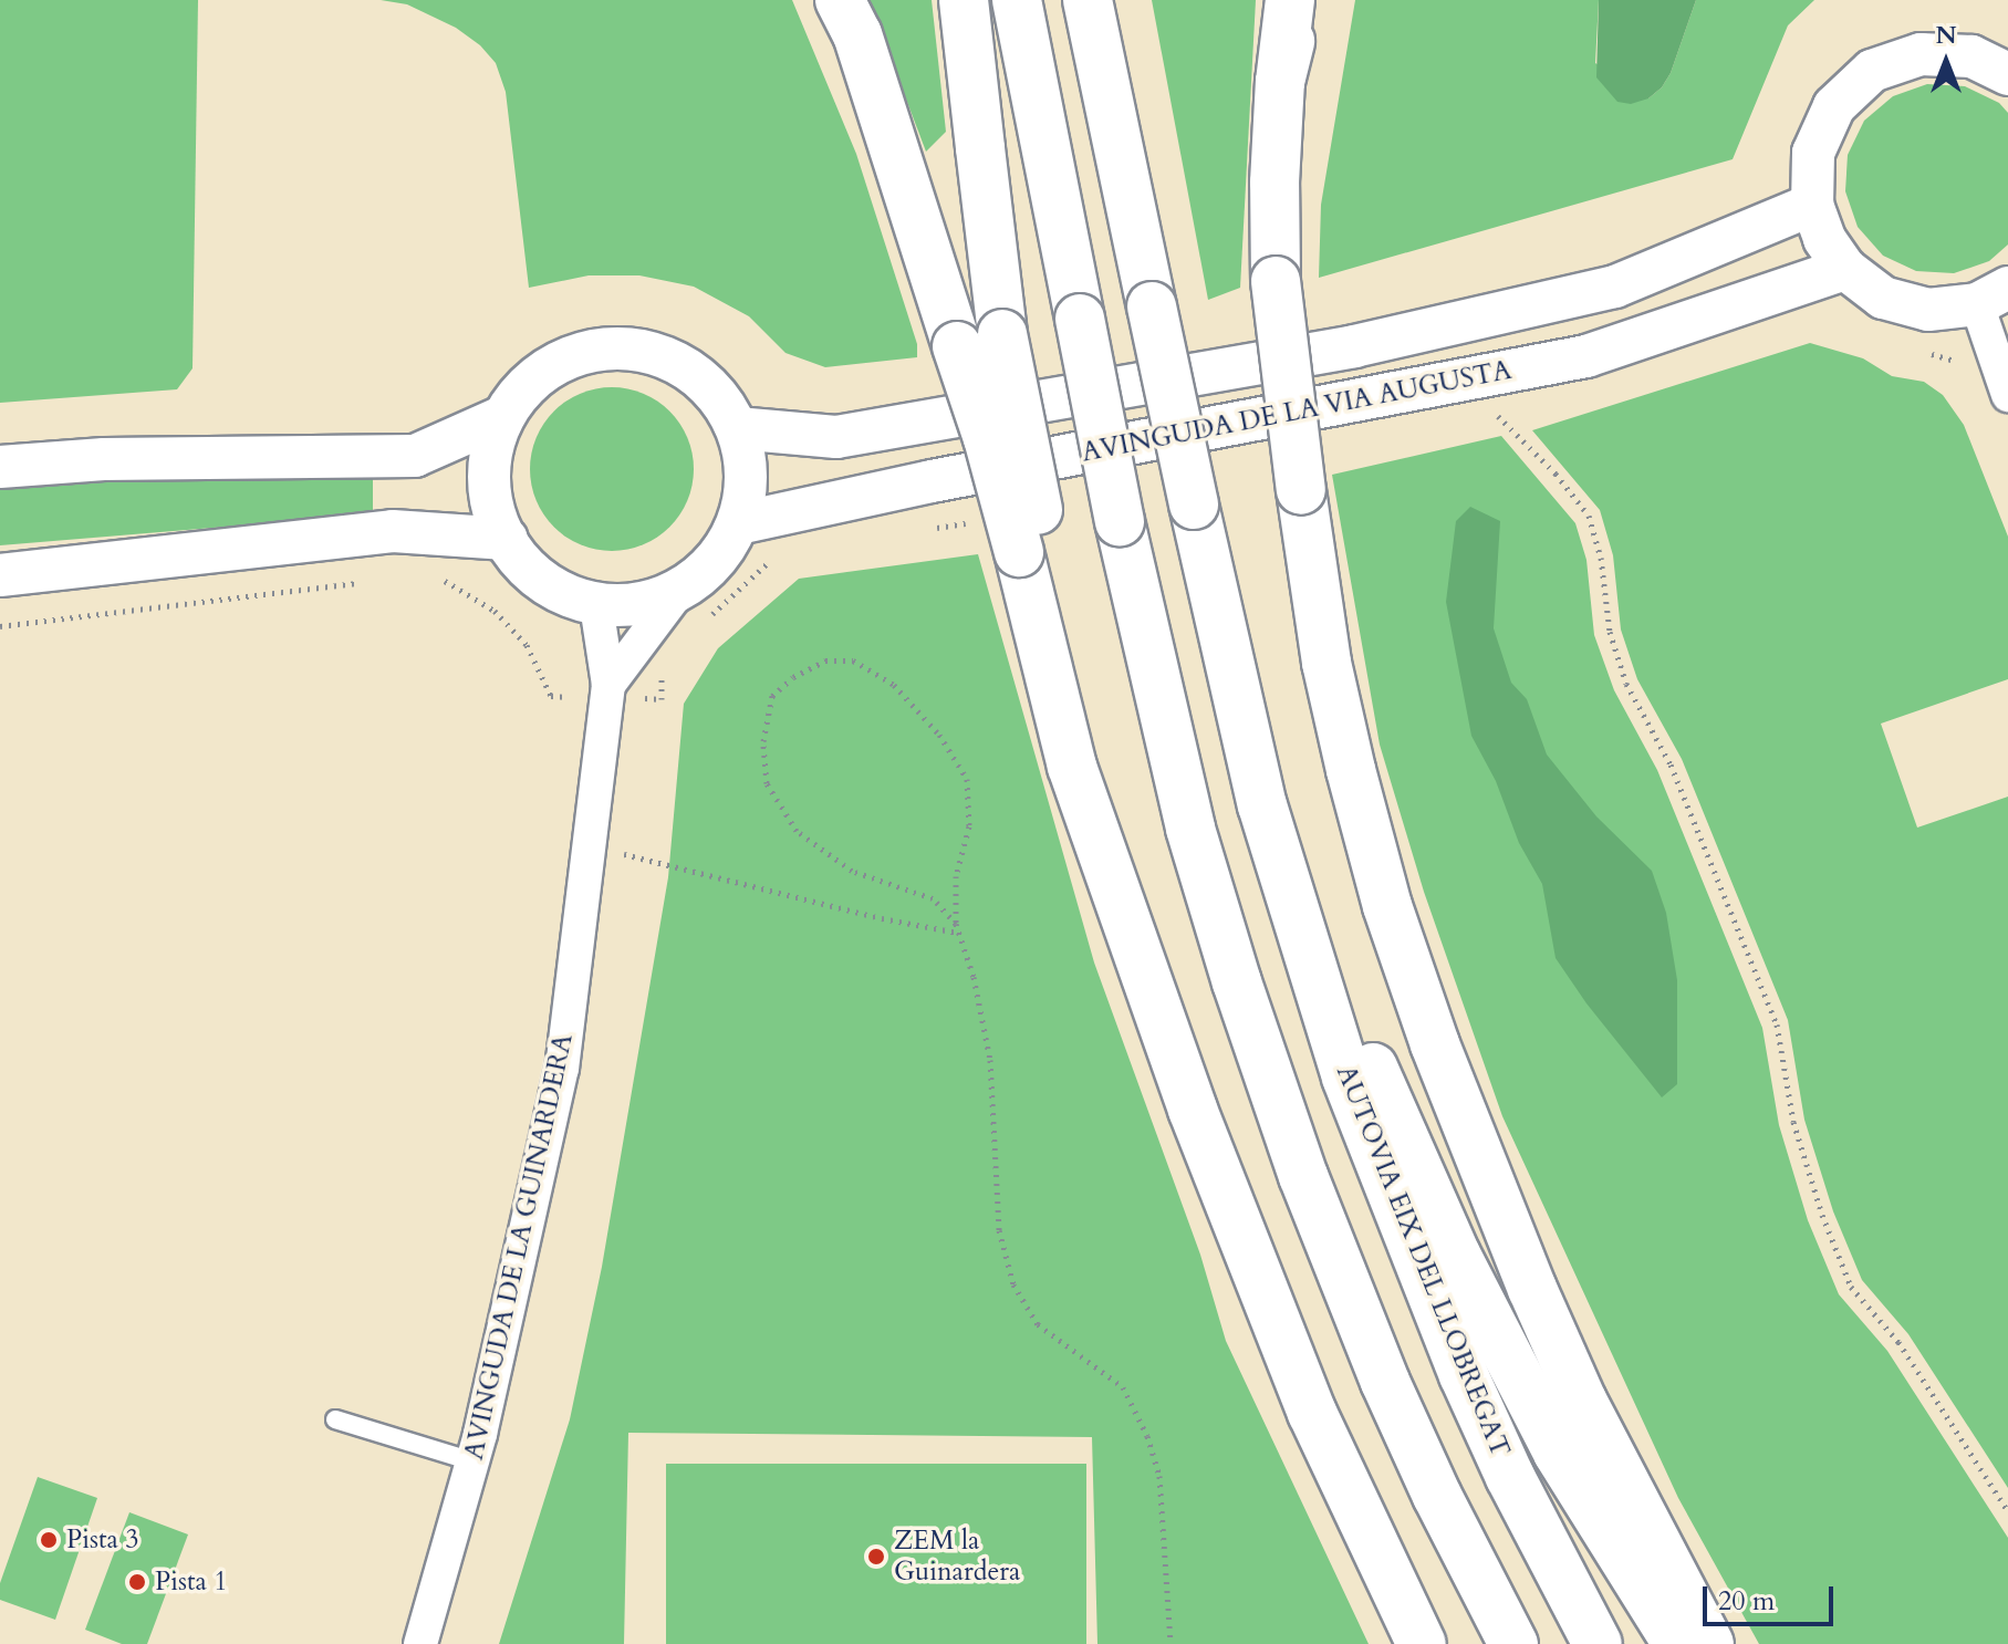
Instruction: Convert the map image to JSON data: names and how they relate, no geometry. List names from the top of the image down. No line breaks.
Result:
{"streets":{"highway":["AUTOVIA EIX DEL LLOBREGAT"],"street":["AVINGUDA DE LA VIA AUGUSTA","AVINGUDA DE LA GUINARDERA"]},"crossings":[["AVINGUDA DE LA VIA AUGUSTA","AVINGUDA DE LA GUINARDERA"]],"places":["Pista 3","ZEM la Guinardera","Pista 1"],"scale_bar":"20 m","north":"top"}
